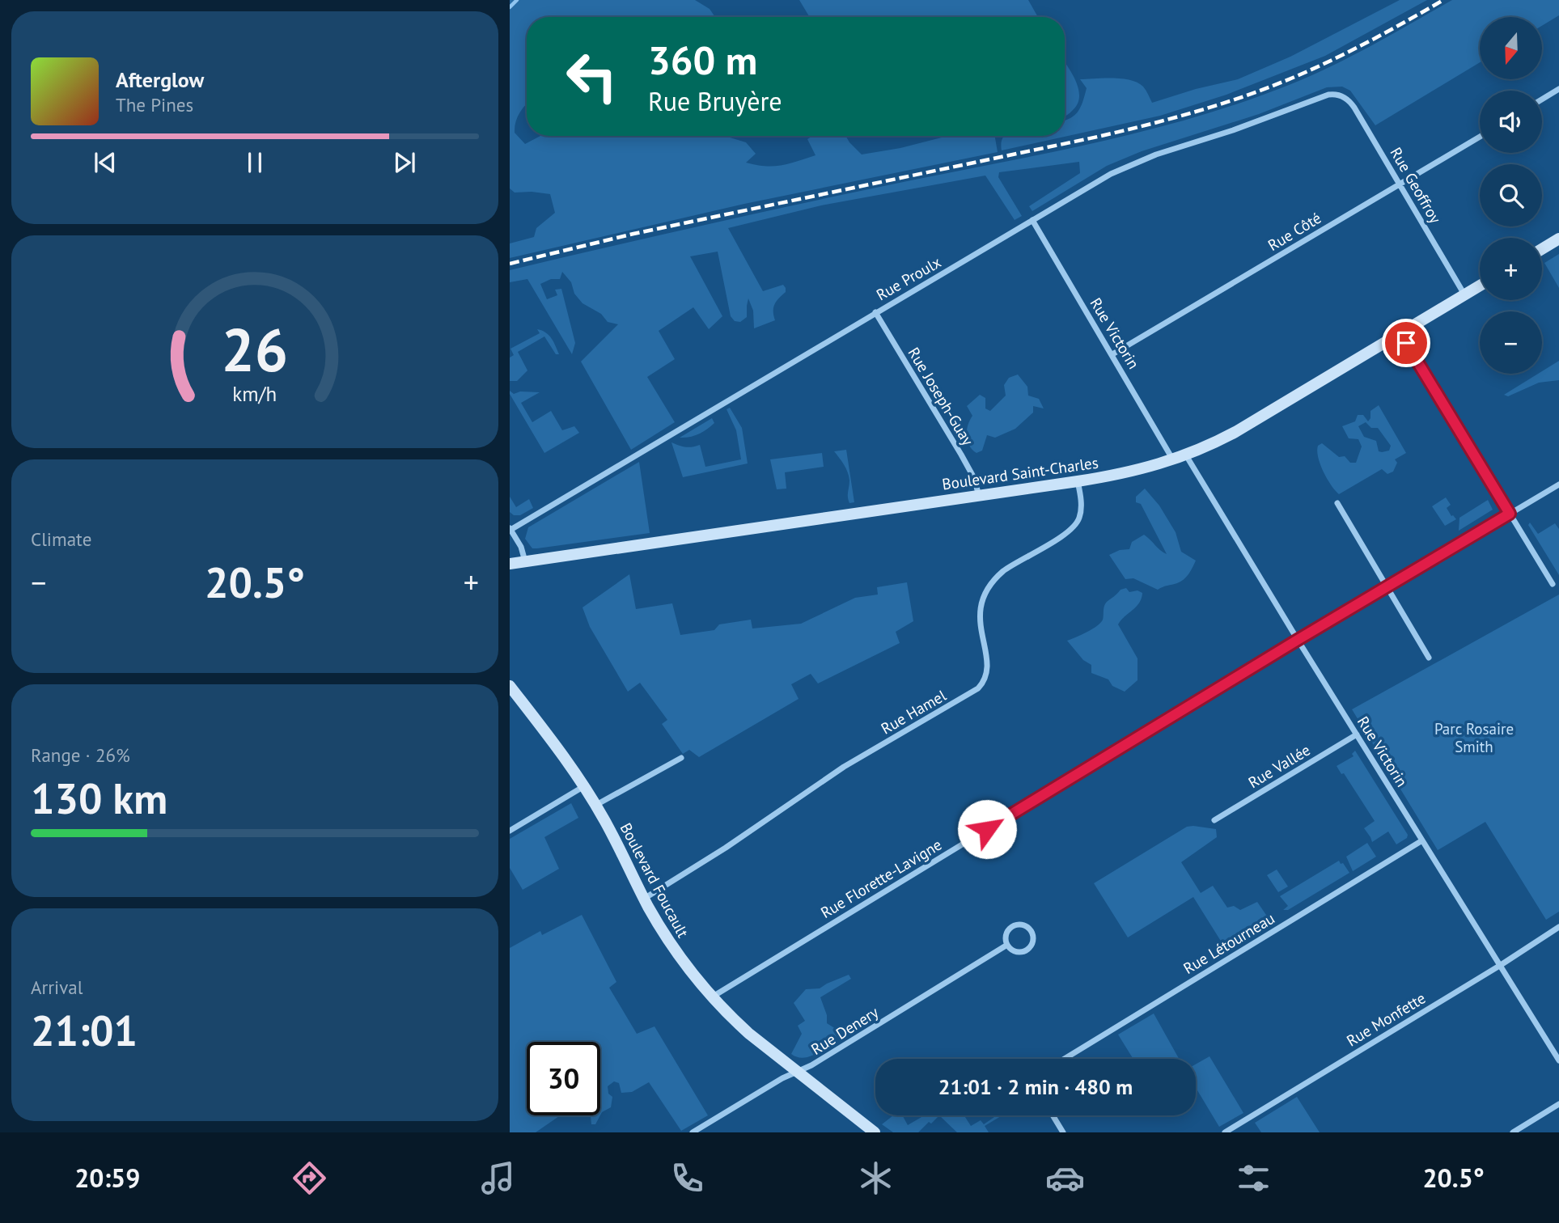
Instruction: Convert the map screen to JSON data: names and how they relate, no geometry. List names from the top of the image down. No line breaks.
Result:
{"streets":{"street":["Rue Geoffroy","Rue Côté","Rue Proulx","Rue Victorin","Rue Joseph-Guay","Boulevard Saint-Charles","Rue Hamel","Rue Vallée","Rue Florette-Lavigne","Boulevard Foucault","Rue Létourneau","Rue Monfette","Rue Denery"]},"crossings":[["Rue Geoffroy","Rue Côté"],["Rue Geoffroy","Rue Proulx"],["Rue Geoffroy","Boulevard Saint-Charles"],["Rue Côté","Rue Victorin"],["Rue Proulx","Rue Victorin"],["Rue Proulx","Rue Joseph-Guay"],["Rue Victorin","Boulevard Saint-Charles"],["Rue Victorin","Rue Vallée"],["Rue Victorin","Rue Florette-Lavigne"],["Rue Victorin","Rue Létourneau"],["Rue Victorin","Rue Monfette"],["Rue Joseph-Guay","Boulevard Saint-Charles"],["Boulevard Saint-Charles","Rue Hamel"],["Rue Hamel","Boulevard Foucault"],["Rue Florette-Lavigne","Boulevard Foucault"],["Boulevard Foucault","Rue Denery"]],"parks":["Parc Rosaire Smith"],"north":"bottom","page":{"map_buttons":["+","−"],"turn":["360 m","Rue Bruyère"],"song":["Afterglow","The Pines"],"tile":["Climate",["Range · 26%","130 km"],["Arrival","21:01"]],"heat":["−","20.5°","+"],"limit":"30","trip":"21:01 · 2 min · 480 m","tabs":["20:59","20.5°"],"gauge":["26","km/h"]}}
